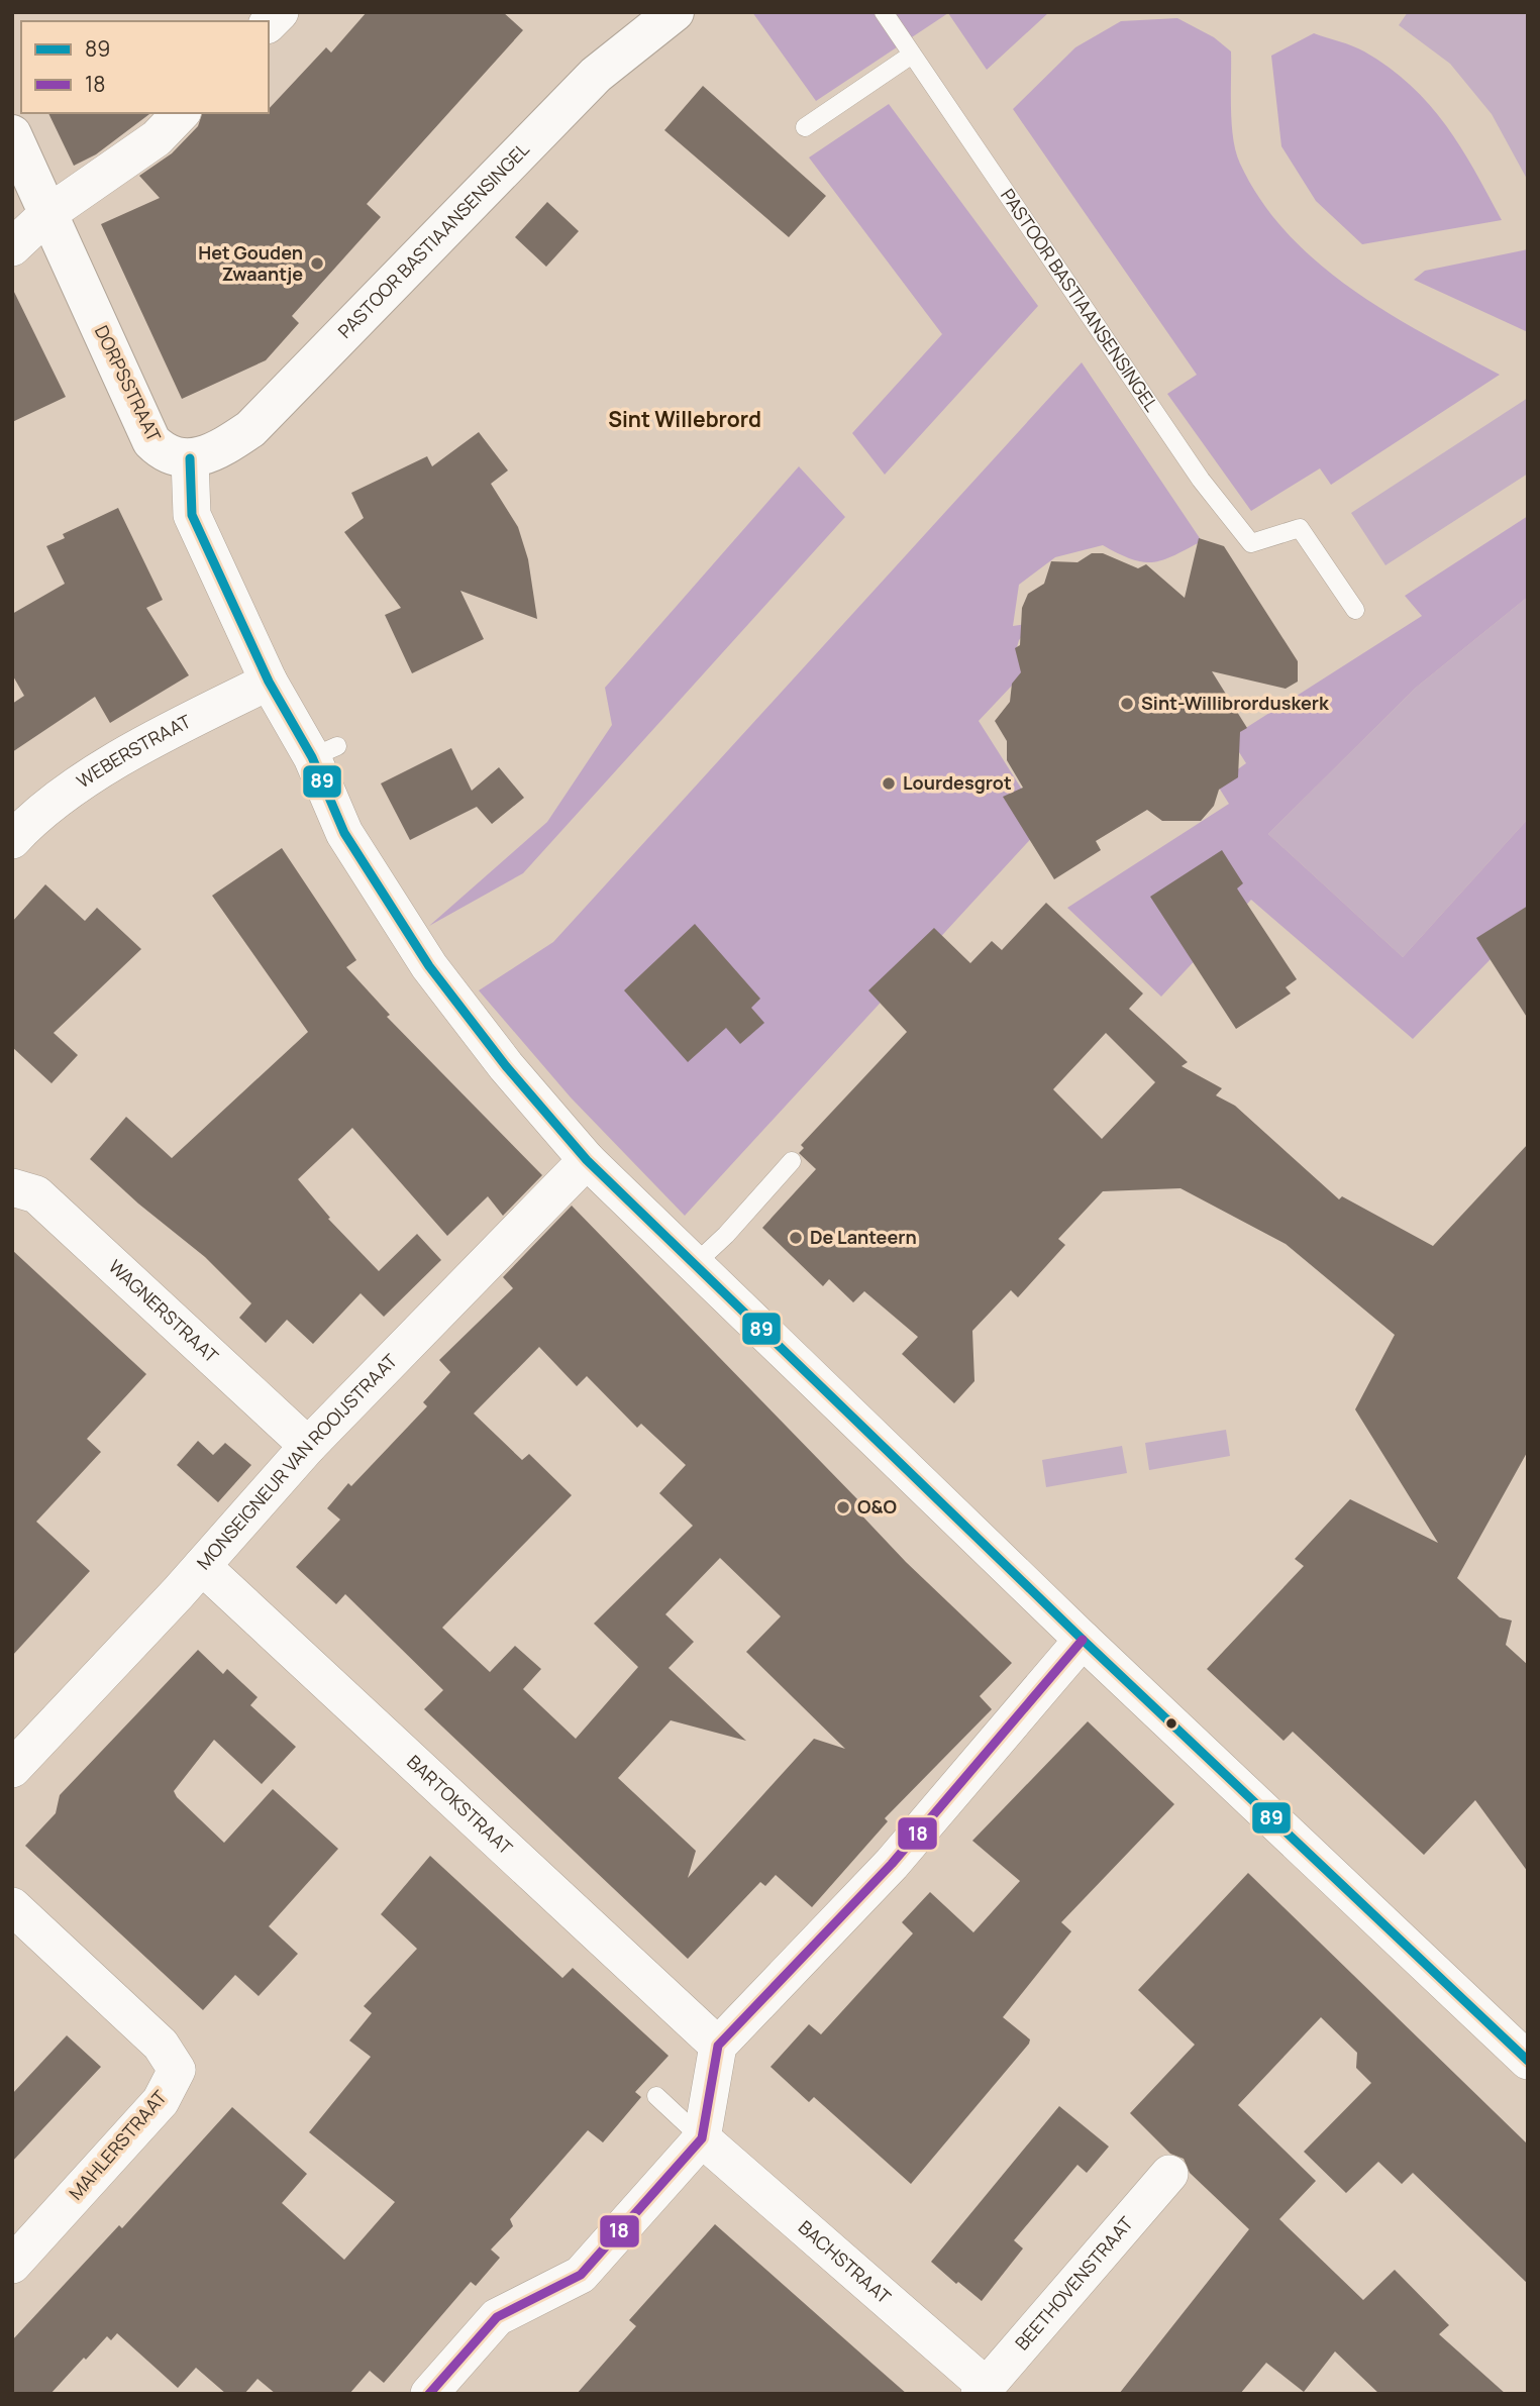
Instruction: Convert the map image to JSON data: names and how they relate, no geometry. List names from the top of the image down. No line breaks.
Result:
{"streets":{"street":["PASTOOR BASTIAANSENSINGEL","DORPSSTRAAT","WEBERSTRAAT","WAGNERSTRAAT","MONSEIGNEUR VAN ROOIJSTRAAT","BARTOKSTRAAT","MAHLERSTRAAT","BACHSTRAAT","BEETHOVENSTRAAT"]},"crossings":[["PASTOOR BASTIAANSENSINGEL","DORPSSTRAAT"],["WAGNERSTRAAT","MONSEIGNEUR VAN ROOIJSTRAAT"],["MONSEIGNEUR VAN ROOIJSTRAAT","BARTOKSTRAAT"],["BACHSTRAAT","BEETHOVENSTRAAT"]],"districts":["Sint Willebrord"],"places":["Het Gouden Zwaantje","Sint-Willibrorduskerk","Lourdesgrot","De Lanteern","O&O"],"lines":["transit line 89","transit line 18"],"legend":["89","18"]}
